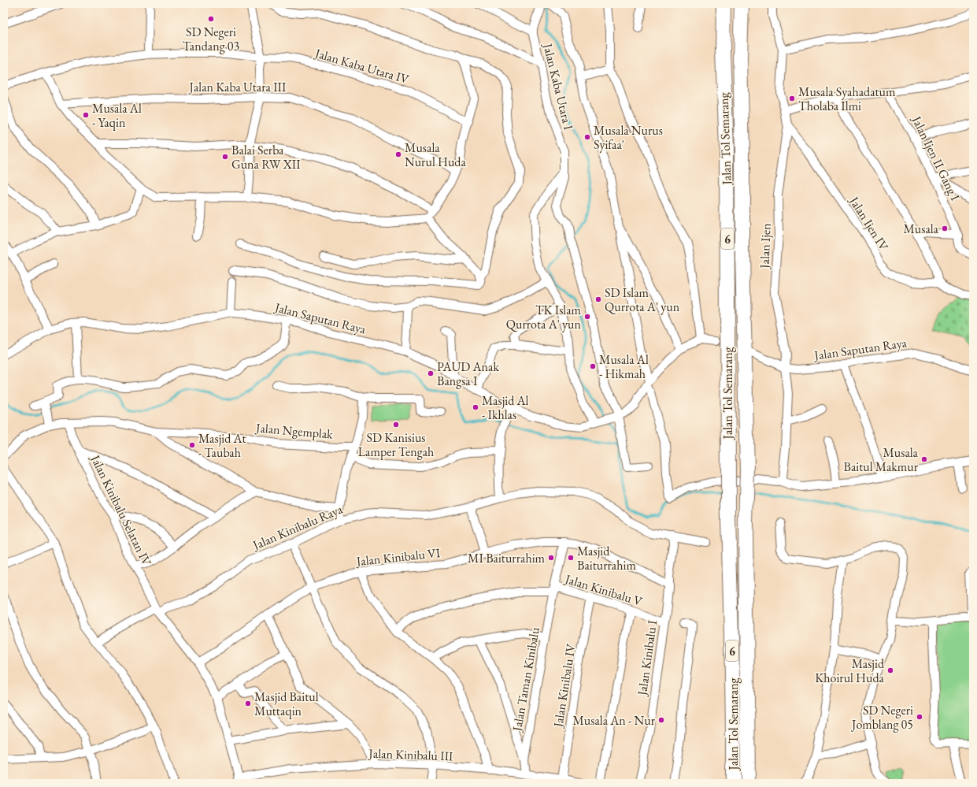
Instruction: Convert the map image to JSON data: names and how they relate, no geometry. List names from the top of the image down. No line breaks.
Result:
{"streets":{"highway":["Jalan Tol Semarang","6"],"street":["Jalan Kaba Utara IV","Jalan Kaba Utara III","Jalan Kaba Utara I","Jalan Ijen II Gang I","Jalan Ijen IV","Jalan Ijen","Jalan Saputan Raya","Jalan Ngemplak","Jalan Kinibalu Selatan IV","Jalan Kinibalu Raya","Jalan Kinibalu VI","Jalan Kinibalu V","Jalan Kinibalu I","Jalan Taman Kinibalu","Jalan Kinibalu IV","Jalan Kinibalu III"]},"crossings":[["Jalan Kaba Utara I","Jalan Saputan Raya"],["Jalan Ijen IV","Jalan Ijen"],["Jalan Ijen","Jalan Saputan Raya"],["Jalan Ngemplak","Jalan Kinibalu Selatan IV"],["Jalan Kinibalu Selatan IV","Jalan Kinibalu Raya"],["Jalan Kinibalu Selatan IV","Jalan Kinibalu VI"],["Jalan Kinibalu Selatan IV","Jalan Kinibalu III"],["Jalan Kinibalu Raya","Jalan Kinibalu I"],["Jalan Kinibalu VI","Jalan Kinibalu I"],["Jalan Kinibalu VI","Jalan Taman Kinibalu"],["Jalan Kinibalu V","Jalan Kinibalu I"],["Jalan Kinibalu V","Jalan Taman Kinibalu"],["Jalan Kinibalu V","Jalan Kinibalu IV"],["Jalan Taman Kinibalu","Jalan Kinibalu III"],["Jalan Kinibalu IV","Jalan Kinibalu III"]],"places":["SD Negeri Tandang 03","Musala Syahadatum Tholaba Ilmi","Musala Al - Yaqin","Musala Nurus Syifaa'","Musala Nurul Huda","Balai Serba Guna RW XII","Musala","SD Islam Qurrota A' yun","TK Islam Qurrota A' yun","Musala Al - Hikmah","PAUD Anak Bangsa I","Masjid Al - Ikhlas","SD Kanisius Lamper Tengah","Masjid At - Taubah","Musala Baitul Makmur","MI Baiturrahim","Masjid Baiturrahim","Masjid Khoirul Huda","Masjid Baitul Muttaqin","SD Negeri Jomblang 05","Musala An - Nur"]}
